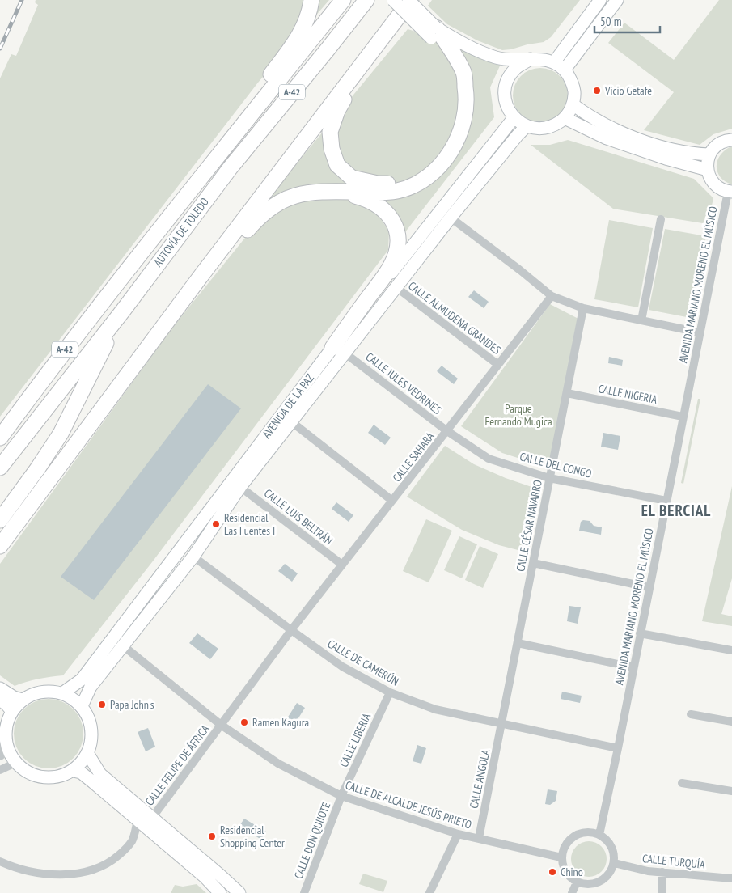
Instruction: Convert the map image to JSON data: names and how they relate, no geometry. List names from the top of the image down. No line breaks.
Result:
{"streets":{"highway":["A-42","AUTOVÍA DE TOLEDO"],"street":["AVENIDA MARIANO MORENO EL MÚSICO","CALLE ALMUDENA GRANDES","CALLE JULES VEDRINES","CALLE NIGERIA","AVENIDA DE LA PAZ","CALLE SAHARA","CALLE DEL CONGO","CALLE LUIS BELTRÁN","CALLE CÉSAR NAVARRO","CALLE DE CAMERÚN","CALLE LIBERIA","CALLE FELIPE DE ÁFRICA","CALLE ANGOLA","CALLE DE ALCALDE JESÚS PRIETO","CALLE DON QUIJOTE","CALLE TURQUÍA"]},"crossings":[["AVENIDA MARIANO MORENO EL MÚSICO","CALLE NIGERIA"],["AVENIDA MARIANO MORENO EL MÚSICO","CALLE DEL CONGO"],["AVENIDA MARIANO MORENO EL MÚSICO","CALLE DE CAMERÚN"],["AVENIDA MARIANO MORENO EL MÚSICO","CALLE DE ALCALDE JESÚS PRIETO"],["AVENIDA MARIANO MORENO EL MÚSICO","CALLE TURQUÍA"],["CALLE ALMUDENA GRANDES","CALLE SAHARA"],["CALLE JULES VEDRINES","AVENIDA DE LA PAZ"],["CALLE JULES VEDRINES","CALLE SAHARA"],["CALLE JULES VEDRINES","CALLE DEL CONGO"],["CALLE NIGERIA","CALLE CÉSAR NAVARRO"],["CALLE SAHARA","CALLE DEL CONGO"],["CALLE SAHARA","CALLE LUIS BELTRÁN"],["CALLE SAHARA","CALLE DE CAMERÚN"],["CALLE SAHARA","CALLE FELIPE DE ÁFRICA"],["CALLE DEL CONGO","CALLE CÉSAR NAVARRO"],["CALLE CÉSAR NAVARRO","CALLE DE CAMERÚN"],["CALLE CÉSAR NAVARRO","CALLE ANGOLA"],["CALLE DE CAMERÚN","CALLE LIBERIA"],["CALLE DE CAMERÚN","CALLE FELIPE DE ÁFRICA"],["CALLE DE CAMERÚN","CALLE ANGOLA"],["CALLE LIBERIA","CALLE DE ALCALDE JESÚS PRIETO"],["CALLE LIBERIA","CALLE DON QUIJOTE"],["CALLE FELIPE DE ÁFRICA","CALLE DE ALCALDE JESÚS PRIETO"],["CALLE ANGOLA","CALLE DE ALCALDE JESÚS PRIETO"],["CALLE DE ALCALDE JESÚS PRIETO","CALLE DON QUIJOTE"],["CALLE DE ALCALDE JESÚS PRIETO","CALLE TURQUÍA"]],"districts":["EL BERCIAL"],"parks":["Parque Fernando Mugica"],"places":["Vicio Getafe","Residencial Las Fuentes I","Papa John's","Ramen Kagura","Residencial Shopping Center","Chino"],"scale_bar":"50 m"}
